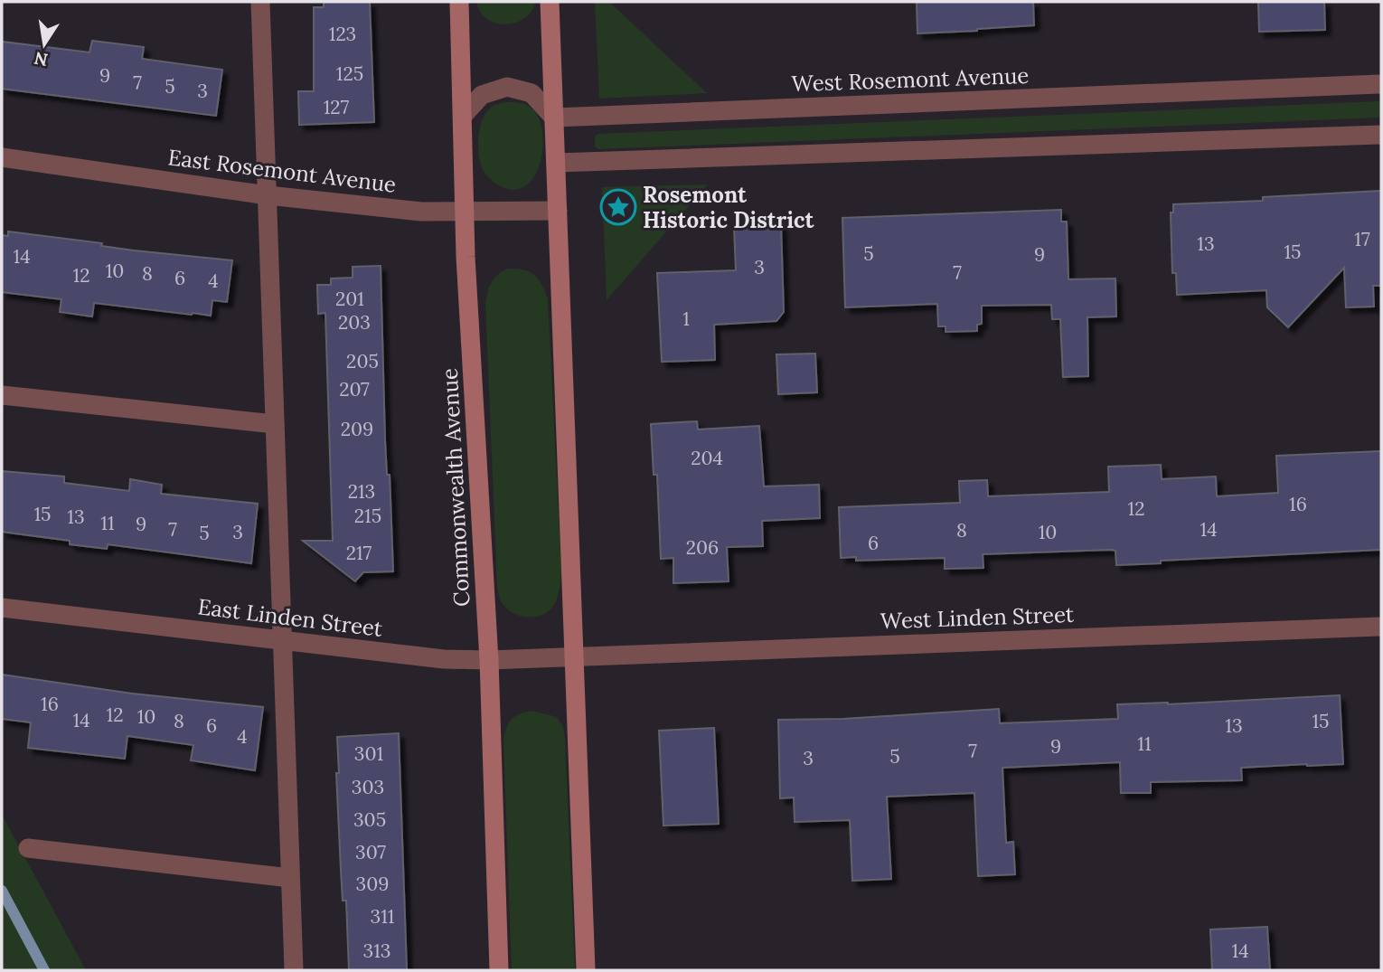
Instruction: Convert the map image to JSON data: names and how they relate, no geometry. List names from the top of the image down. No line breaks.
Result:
{"streets":{"street":["West Rosemont Avenue","East Rosemont Avenue","Commonwealth Avenue","East Linden Street","West Linden Street"]},"crossings":[["East Rosemont Avenue","Commonwealth Avenue"],["Commonwealth Avenue","East Linden Street"],["East Linden Street","West Linden Street"]],"places":{"place":["Rosemont Historic District"]},"house_numbers":["123","125","9","7","5","3","127","17","13","15","5","9","14","3","10","7","8","12","6","4","201","1","203","205","207","209","204","213","16","12","15","215","13","11","9","7","14","8","3","10","5","6","206","217","16","12","10","14","8","15","6","13","4","11","9","7","301","5","3","303","305","307","309","311","313","14"],"north":"bottom"}
